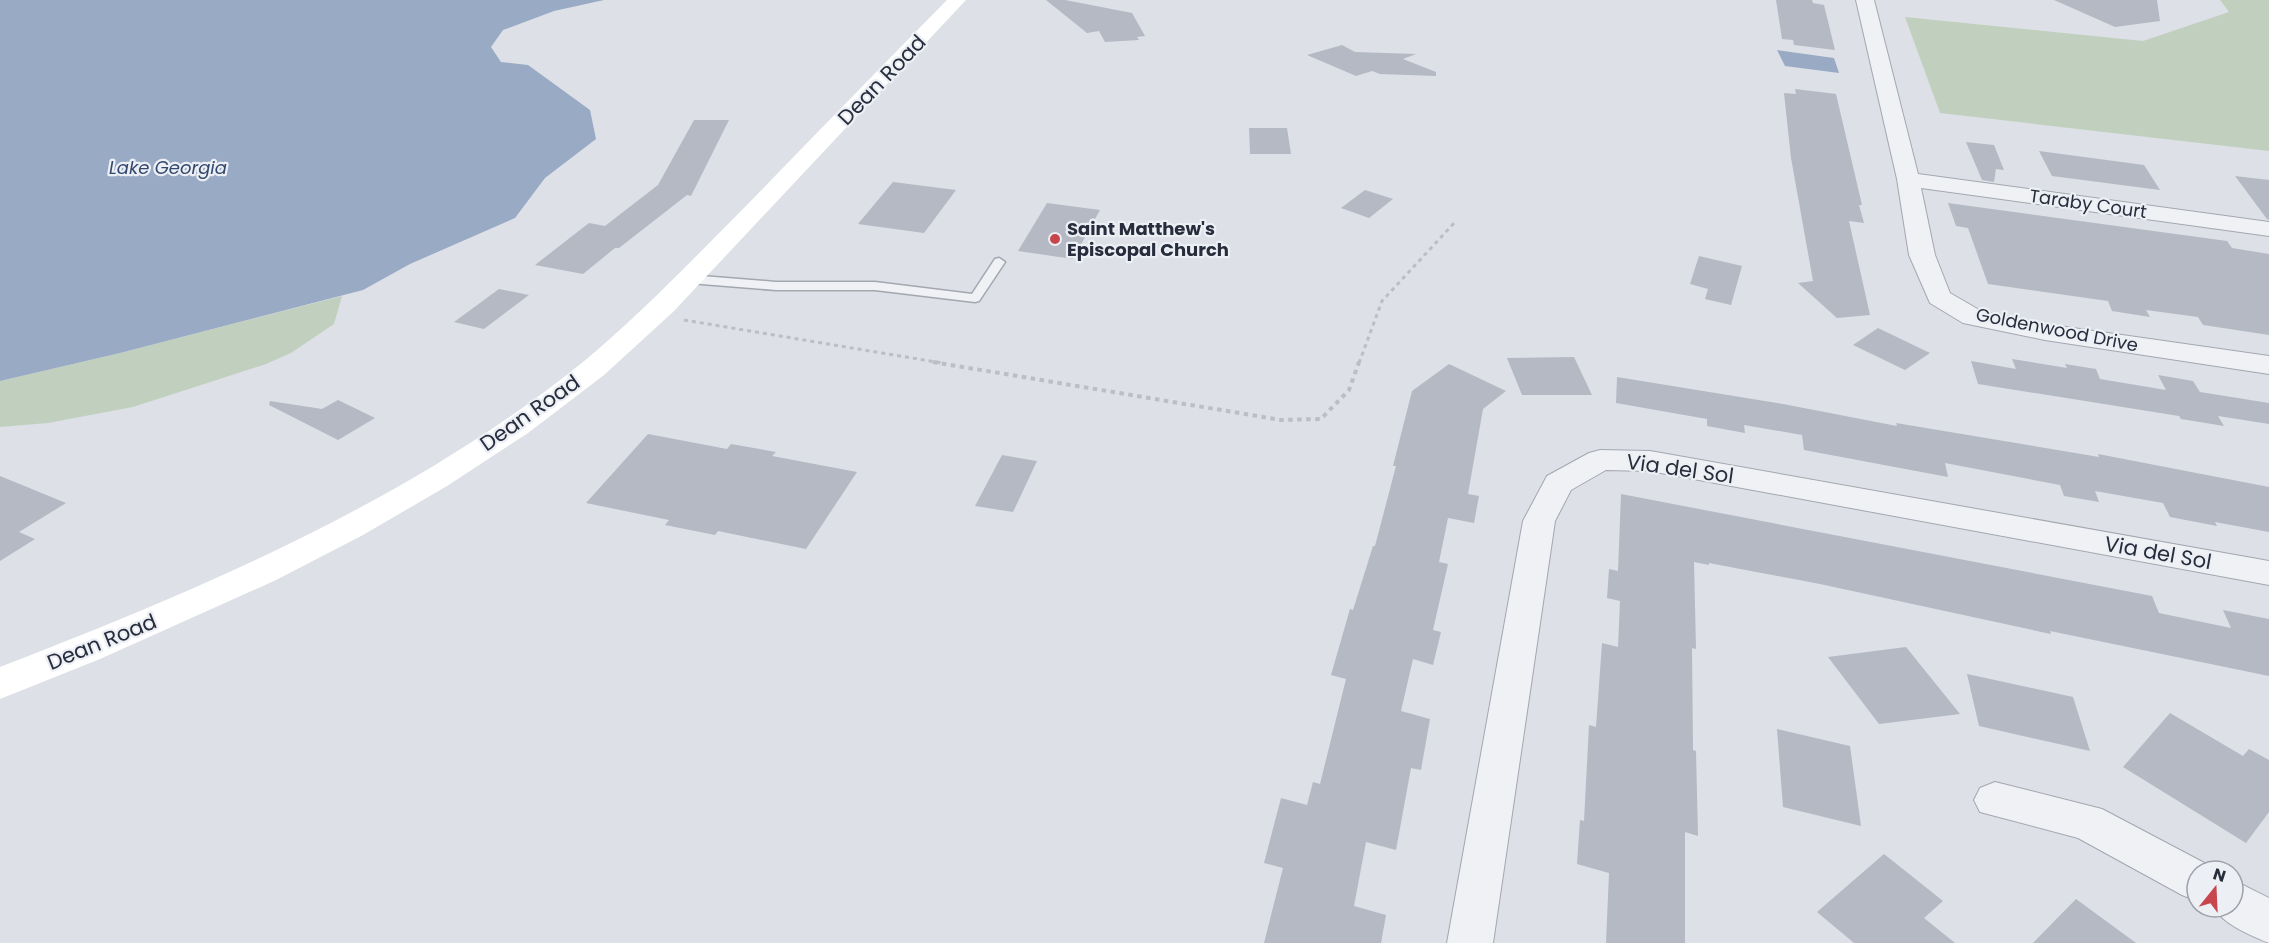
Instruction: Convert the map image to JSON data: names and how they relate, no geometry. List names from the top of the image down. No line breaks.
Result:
{"streets":{"main road":["Dean Road"],"street":["Taraby Court","Goldenwood Drive","Via del Sol"]},"crossings":[["Taraby Court","Goldenwood Drive"]],"water":["Lake Georgia"],"places":["Saint Matthew's Episcopal Church"],"north":"top"}
